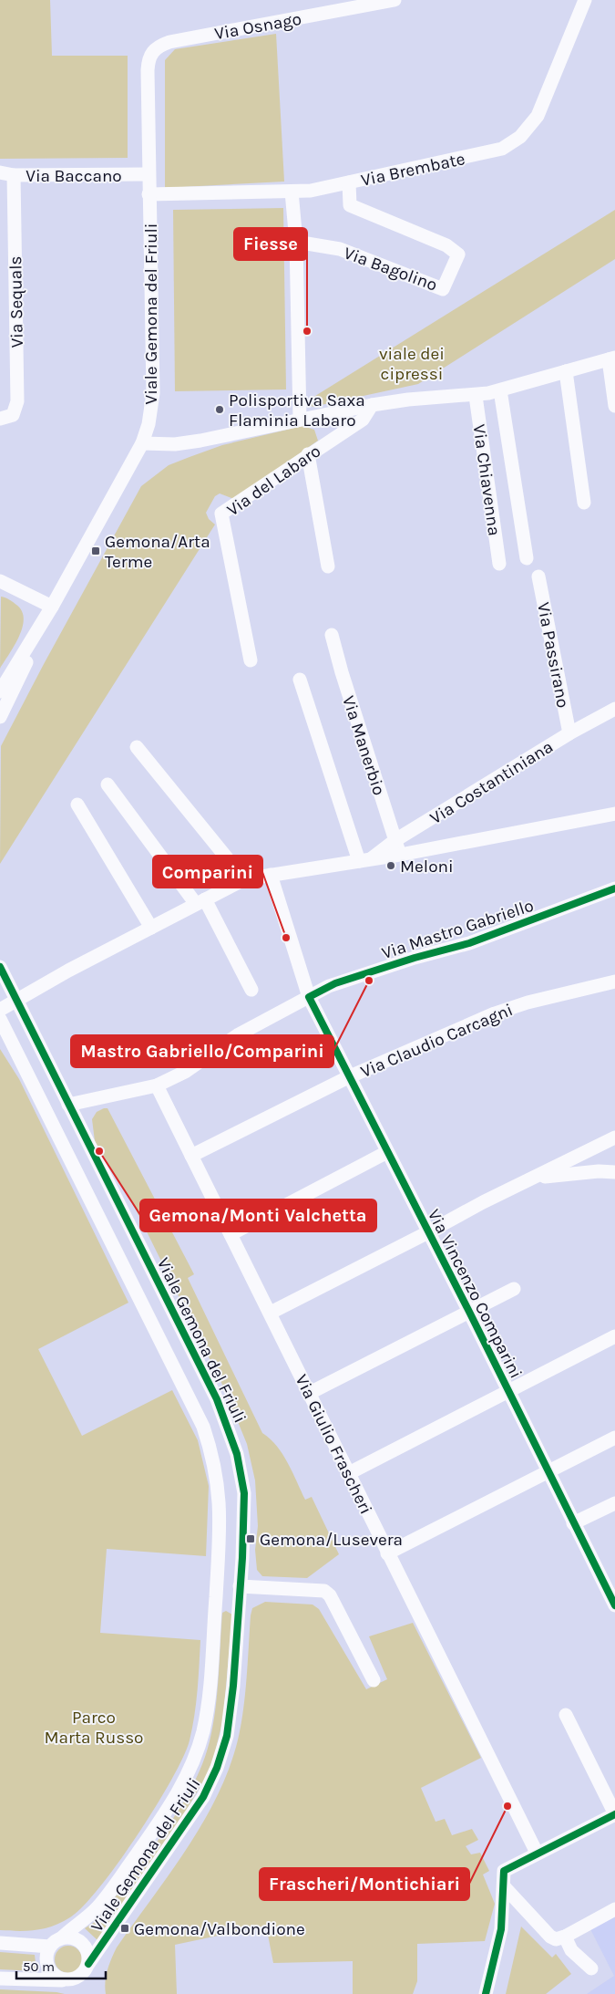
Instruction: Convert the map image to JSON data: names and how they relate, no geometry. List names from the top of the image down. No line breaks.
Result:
{"streets":{"street":["Via Osnago","Via Brembate","Via Baccano","Via Bagolino","Via Sequals","Viale Gemona del Friuli","Via del Labaro","Via Chiavenna","Via Passirano","Via Manerbio","Via Costantiniana","Via Mastro Gabriello","Via Claudio Carcagni","Via Vincenzo Comparini","Via Giulio Frascheri"]},"crossings":[["Via Osnago","Viale Gemona del Friuli"],["Via Brembate","Via Bagolino"],["Via Brembate","Viale Gemona del Friuli"],["Via Baccano","Via Sequals"],["Via Baccano","Viale Gemona del Friuli"],["Viale Gemona del Friuli","Via Mastro Gabriello"],["Via Passirano","Via Costantiniana"],["Via Manerbio","Via Costantiniana"],["Via Mastro Gabriello","Via Vincenzo Comparini"],["Via Mastro Gabriello","Via Giulio Frascheri"],["Via Claudio Carcagni","Via Vincenzo Comparini"],["Via Claudio Carcagni","Via Giulio Frascheri"]],"parks":["viale dei cipressi","Parco Marta Russo"],"places":{"other":["Fiesse","Polisportiva Saxa Flaminia Labaro","Meloni","Comparini","Mastro Gabriello/Comparini","Gemona/Monti Valchetta","Frascheri/Montichiari"],"transit":["Gemona/Arta Terme","Gemona/Lusevera","Gemona/Valbondione"]},"scale_bar":"50 m"}
